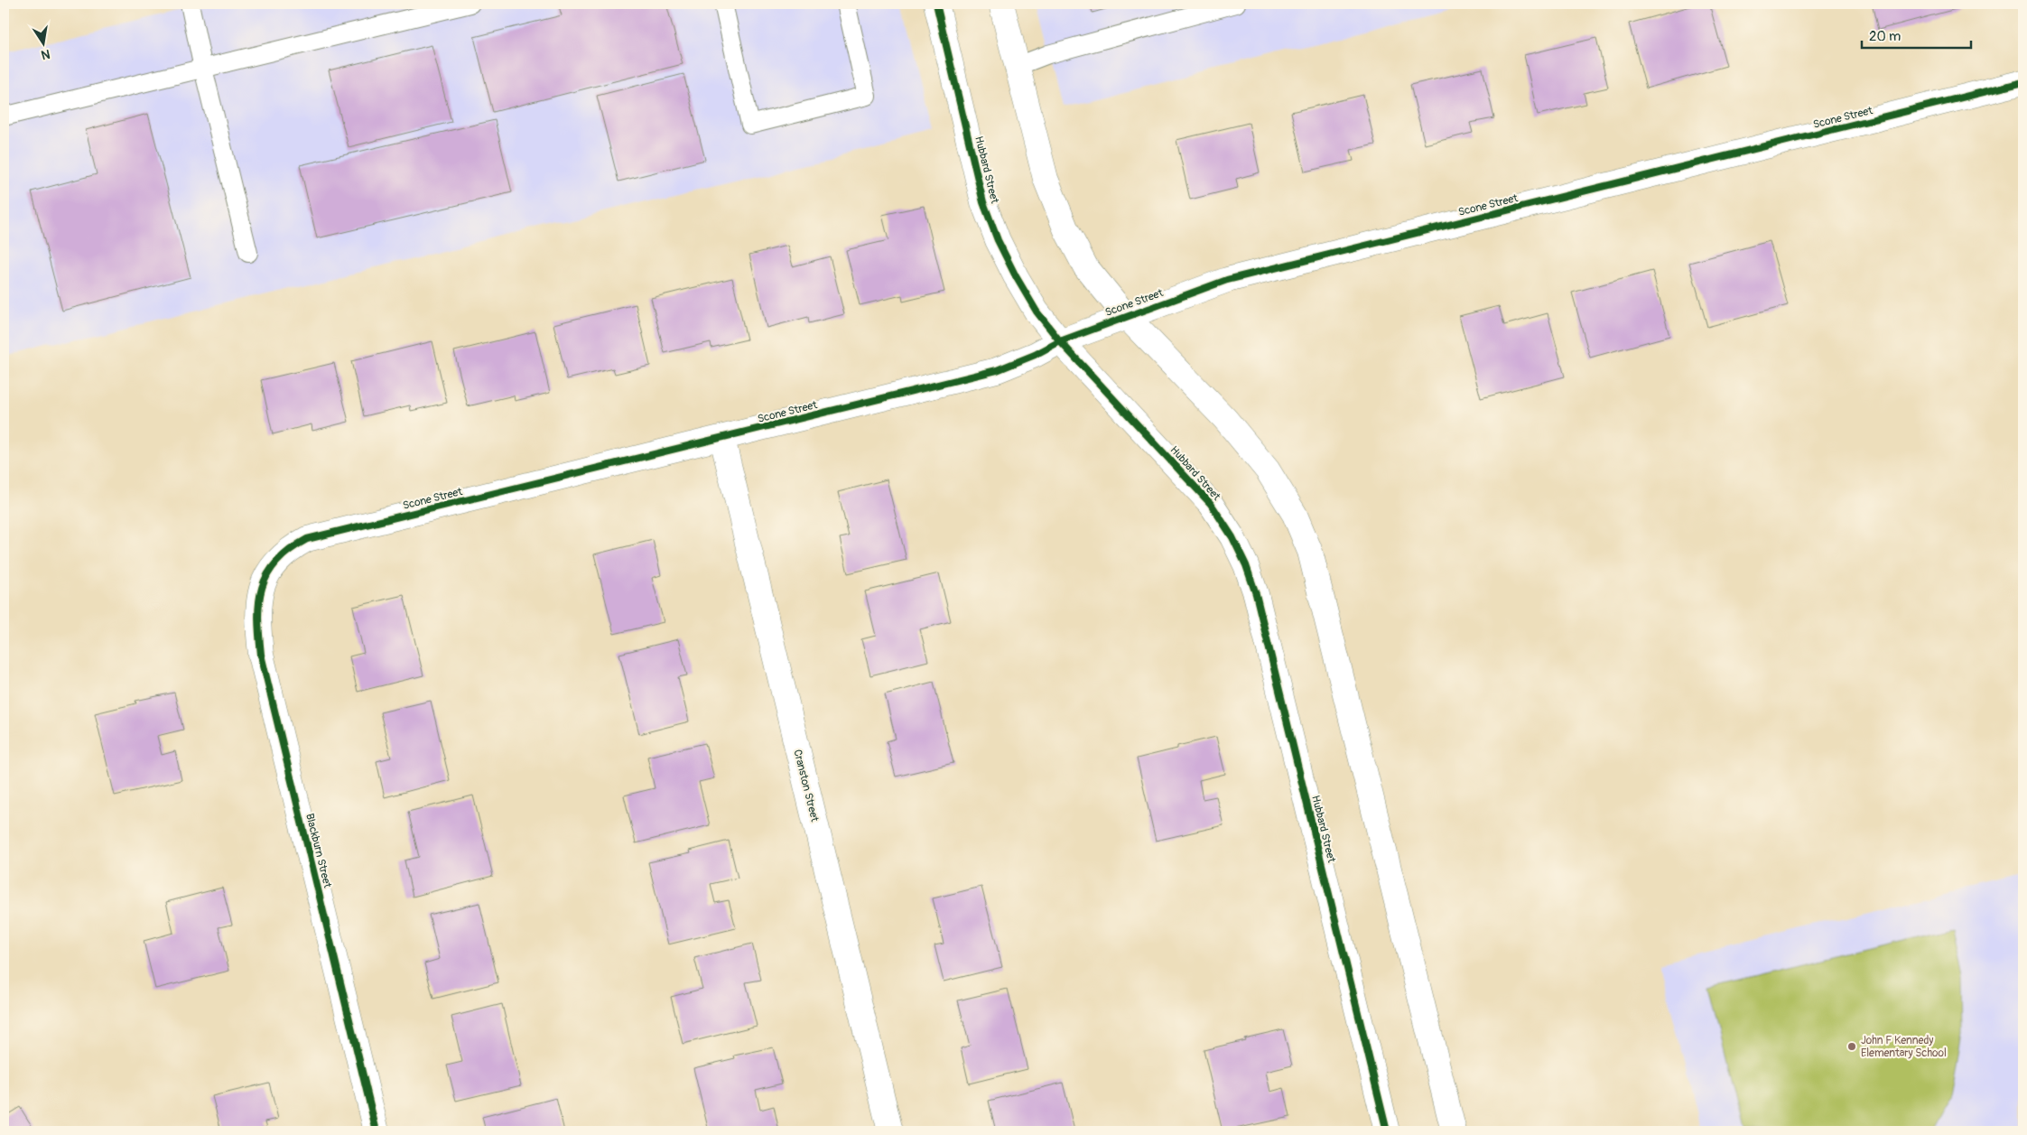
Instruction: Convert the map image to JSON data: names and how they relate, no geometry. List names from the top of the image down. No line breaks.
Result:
{"streets":{"street":["Scone Street","Hubbard Street","Cranston Street","Blackburn Street"]},"crossings":[["Scone Street","Hubbard Street"],["Scone Street","Cranston Street"],["Scone Street","Blackburn Street"]],"places":["John F Kennedy Elementary School"],"scale_bar":"20 m","north":"bottom"}
